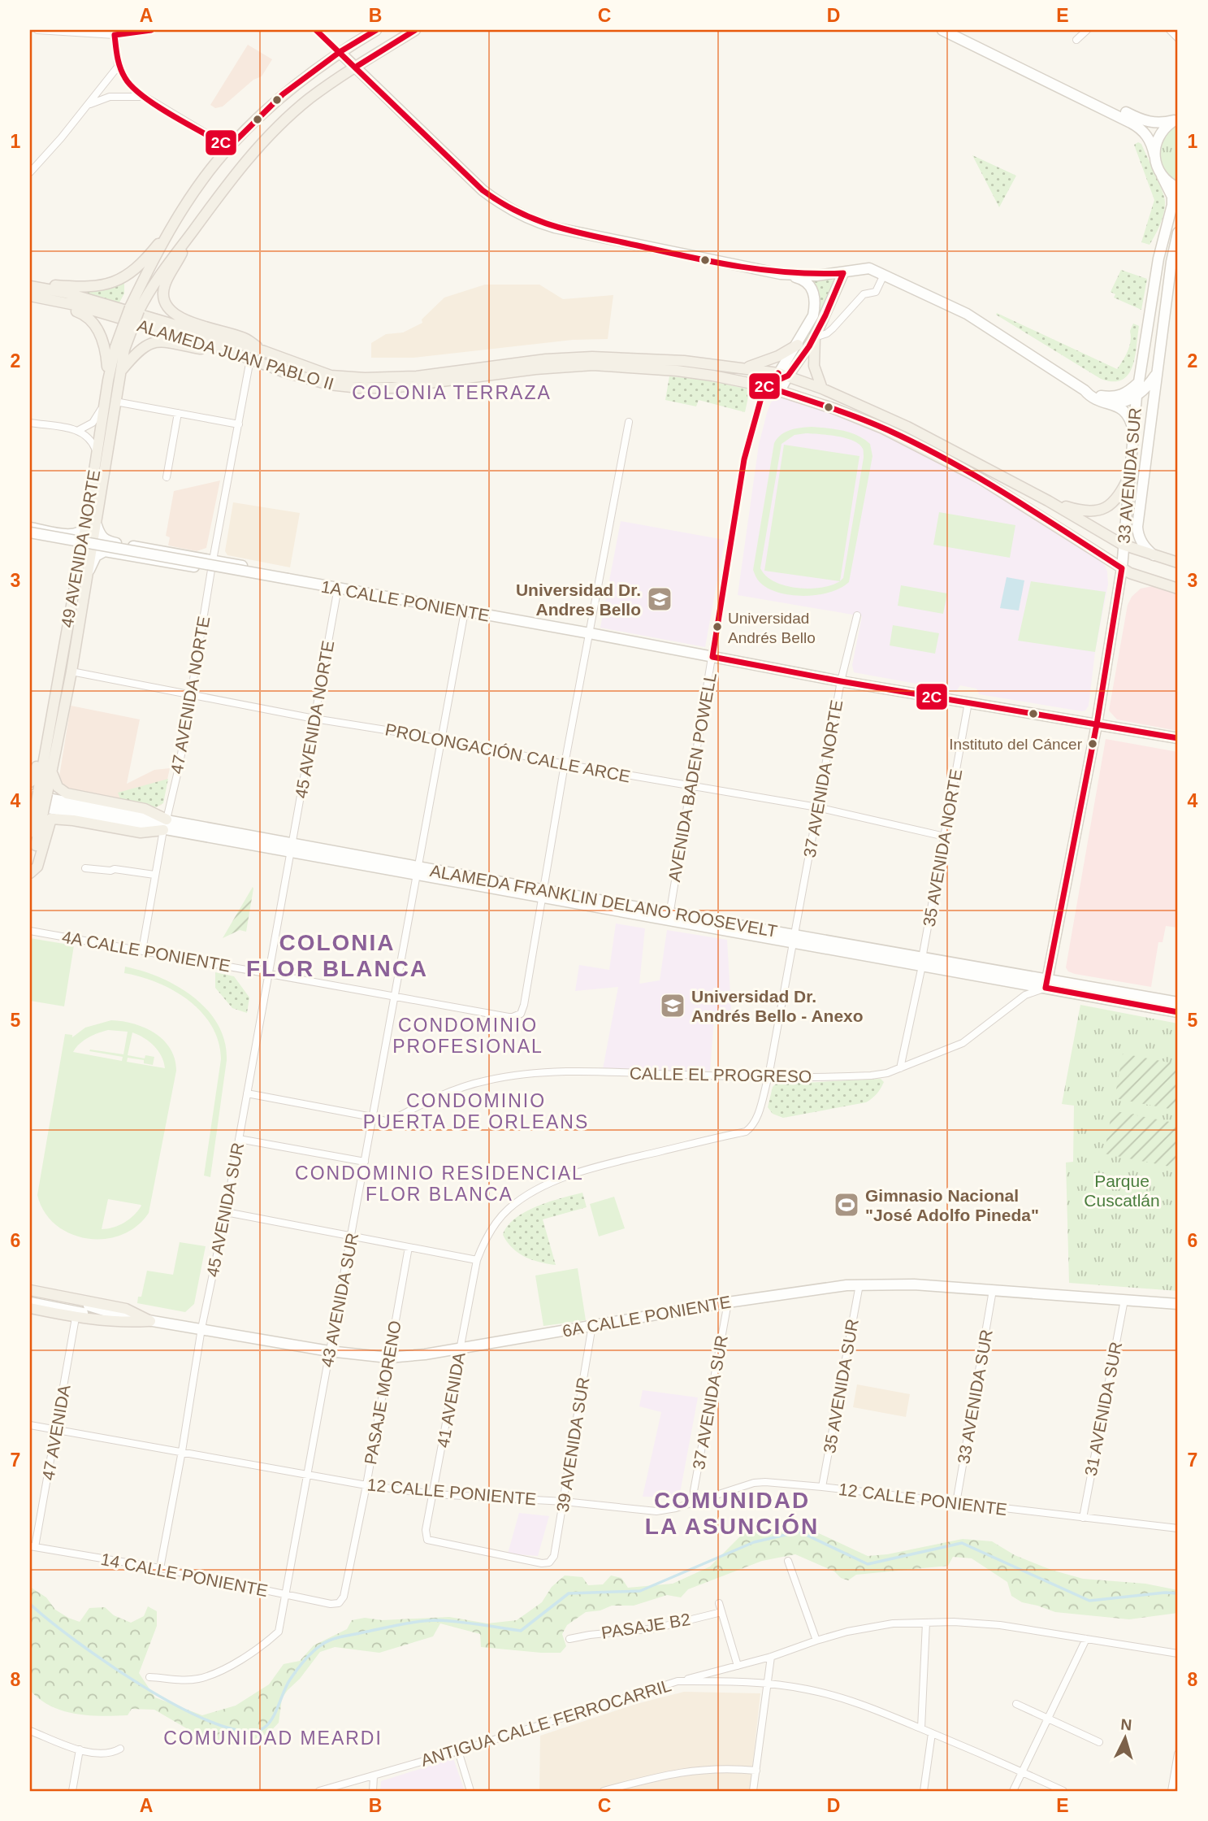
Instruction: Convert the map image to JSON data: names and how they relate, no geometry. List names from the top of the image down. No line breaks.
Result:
{"streets":{"main road":["ALAMEDA JUAN PABLO II","49 AVENIDA NORTE"],"street":["33 AVENIDA SUR","1A CALLE PONIENTE","47 AVENIDA NORTE","45 AVENIDA NORTE","PROLONGACIÓN CALLE ARCE","AVENIDA BADEN POWELL","37 AVENIDA NORTE","35 AVENIDA NORTE","ALAMEDA FRANKLIN DELANO ROOSEVELT","4A CALLE PONIENTE","CALLE EL PROGRESO","45 AVENIDA SUR","43 AVENIDA SUR","6A CALLE PONIENTE","35 AVENIDA SUR","PASAJE MORENO","41 AVENIDA","37 AVENIDA SUR","31 AVENIDA SUR","47 AVENIDA","39 AVENIDA SUR","12 CALLE PONIENTE","14 CALLE PONIENTE","PASAJE B2","ANTIGUA CALLE FERROCARRIL"]},"crossings":[["ALAMEDA JUAN PABLO II","33 AVENIDA SUR"],["ALAMEDA JUAN PABLO II","47 AVENIDA NORTE"],["ALAMEDA JUAN PABLO II","AVENIDA BADEN POWELL"],["33 AVENIDA SUR","1A CALLE PONIENTE"],["33 AVENIDA SUR","ALAMEDA FRANKLIN DELANO ROOSEVELT"],["33 AVENIDA SUR","CALLE EL PROGRESO"],["33 AVENIDA SUR","6A CALLE PONIENTE"],["33 AVENIDA SUR","12 CALLE PONIENTE"],["49 AVENIDA NORTE","PROLONGACIÓN CALLE ARCE"],["49 AVENIDA NORTE","ALAMEDA FRANKLIN DELANO ROOSEVELT"],["1A CALLE PONIENTE","47 AVENIDA NORTE"],["1A CALLE PONIENTE","45 AVENIDA NORTE"],["1A CALLE PONIENTE","AVENIDA BADEN POWELL"],["1A CALLE PONIENTE","37 AVENIDA NORTE"],["1A CALLE PONIENTE","35 AVENIDA NORTE"],["1A CALLE PONIENTE","43 AVENIDA SUR"],["47 AVENIDA NORTE","PROLONGACIÓN CALLE ARCE"],["47 AVENIDA NORTE","ALAMEDA FRANKLIN DELANO ROOSEVELT"],["45 AVENIDA NORTE","PROLONGACIÓN CALLE ARCE"],["45 AVENIDA NORTE","ALAMEDA FRANKLIN DELANO ROOSEVELT"],["45 AVENIDA NORTE","45 AVENIDA SUR"],["PROLONGACIÓN CALLE ARCE","AVENIDA BADEN POWELL"],["PROLONGACIÓN CALLE ARCE","37 AVENIDA NORTE"],["PROLONGACIÓN CALLE ARCE","35 AVENIDA NORTE"],["PROLONGACIÓN CALLE ARCE","43 AVENIDA SUR"],["AVENIDA BADEN POWELL","ALAMEDA FRANKLIN DELANO ROOSEVELT"],["37 AVENIDA NORTE","ALAMEDA FRANKLIN DELANO ROOSEVELT"],["35 AVENIDA NORTE","ALAMEDA FRANKLIN DELANO ROOSEVELT"],["ALAMEDA FRANKLIN DELANO ROOSEVELT","4A CALLE PONIENTE"],["ALAMEDA FRANKLIN DELANO ROOSEVELT","CALLE EL PROGRESO"],["ALAMEDA FRANKLIN DELANO ROOSEVELT","45 AVENIDA SUR"],["ALAMEDA FRANKLIN DELANO ROOSEVELT","43 AVENIDA SUR"],["4A CALLE PONIENTE","45 AVENIDA SUR"],["4A CALLE PONIENTE","43 AVENIDA SUR"],["CALLE EL PROGRESO","43 AVENIDA SUR"],["CALLE EL PROGRESO","41 AVENIDA"],["45 AVENIDA SUR","6A CALLE PONIENTE"],["45 AVENIDA SUR","12 CALLE PONIENTE"],["45 AVENIDA SUR","14 CALLE PONIENTE"],["43 AVENIDA SUR","6A CALLE PONIENTE"],["43 AVENIDA SUR","12 CALLE PONIENTE"],["43 AVENIDA SUR","14 CALLE PONIENTE"],["6A CALLE PONIENTE","35 AVENIDA SUR"],["6A CALLE PONIENTE","PASAJE MORENO"],["6A CALLE PONIENTE","41 AVENIDA"],["6A CALLE PONIENTE","37 AVENIDA SUR"],["6A CALLE PONIENTE","31 AVENIDA SUR"],["6A CALLE PONIENTE","39 AVENIDA SUR"],["35 AVENIDA SUR","12 CALLE PONIENTE"],["PASAJE MORENO","12 CALLE PONIENTE"],["PASAJE MORENO","14 CALLE PONIENTE"],["41 AVENIDA","39 AVENIDA SUR"],["41 AVENIDA","12 CALLE PONIENTE"],["37 AVENIDA SUR","12 CALLE PONIENTE"],["31 AVENIDA SUR","12 CALLE PONIENTE"],["47 AVENIDA","12 CALLE PONIENTE"],["47 AVENIDA","14 CALLE PONIENTE"],["39 AVENIDA SUR","12 CALLE PONIENTE"]],"districts":["COLONIA TERRAZA","COLONIA FLOR BLANCA","CONDOMINIO PROFESIONAL","CONDOMINIO PUERTA DE ORLEANS","CONDOMINIO RESIDENCIAL FLOR BLANCA","COMUNIDAD LA ASUNCIÓN","COMUNIDAD MEARDI"],"parks":["Parque Cuscatlán"],"places":{"school or university":["Universidad Dr. Andres Bello","Universidad Dr. Andrés Bello - Anexo"],"other":["Universidad Andrés Bello","Instituto del Cáncer"],"sports":["Gimnasio Nacional \"José Adolfo Pineda\""]},"lines":["transit line 2C"],"north":"top","grid":{"columns":["A","B","C","D","E"],"rows":["1","2","3","4","5","6","7","8"]}}
